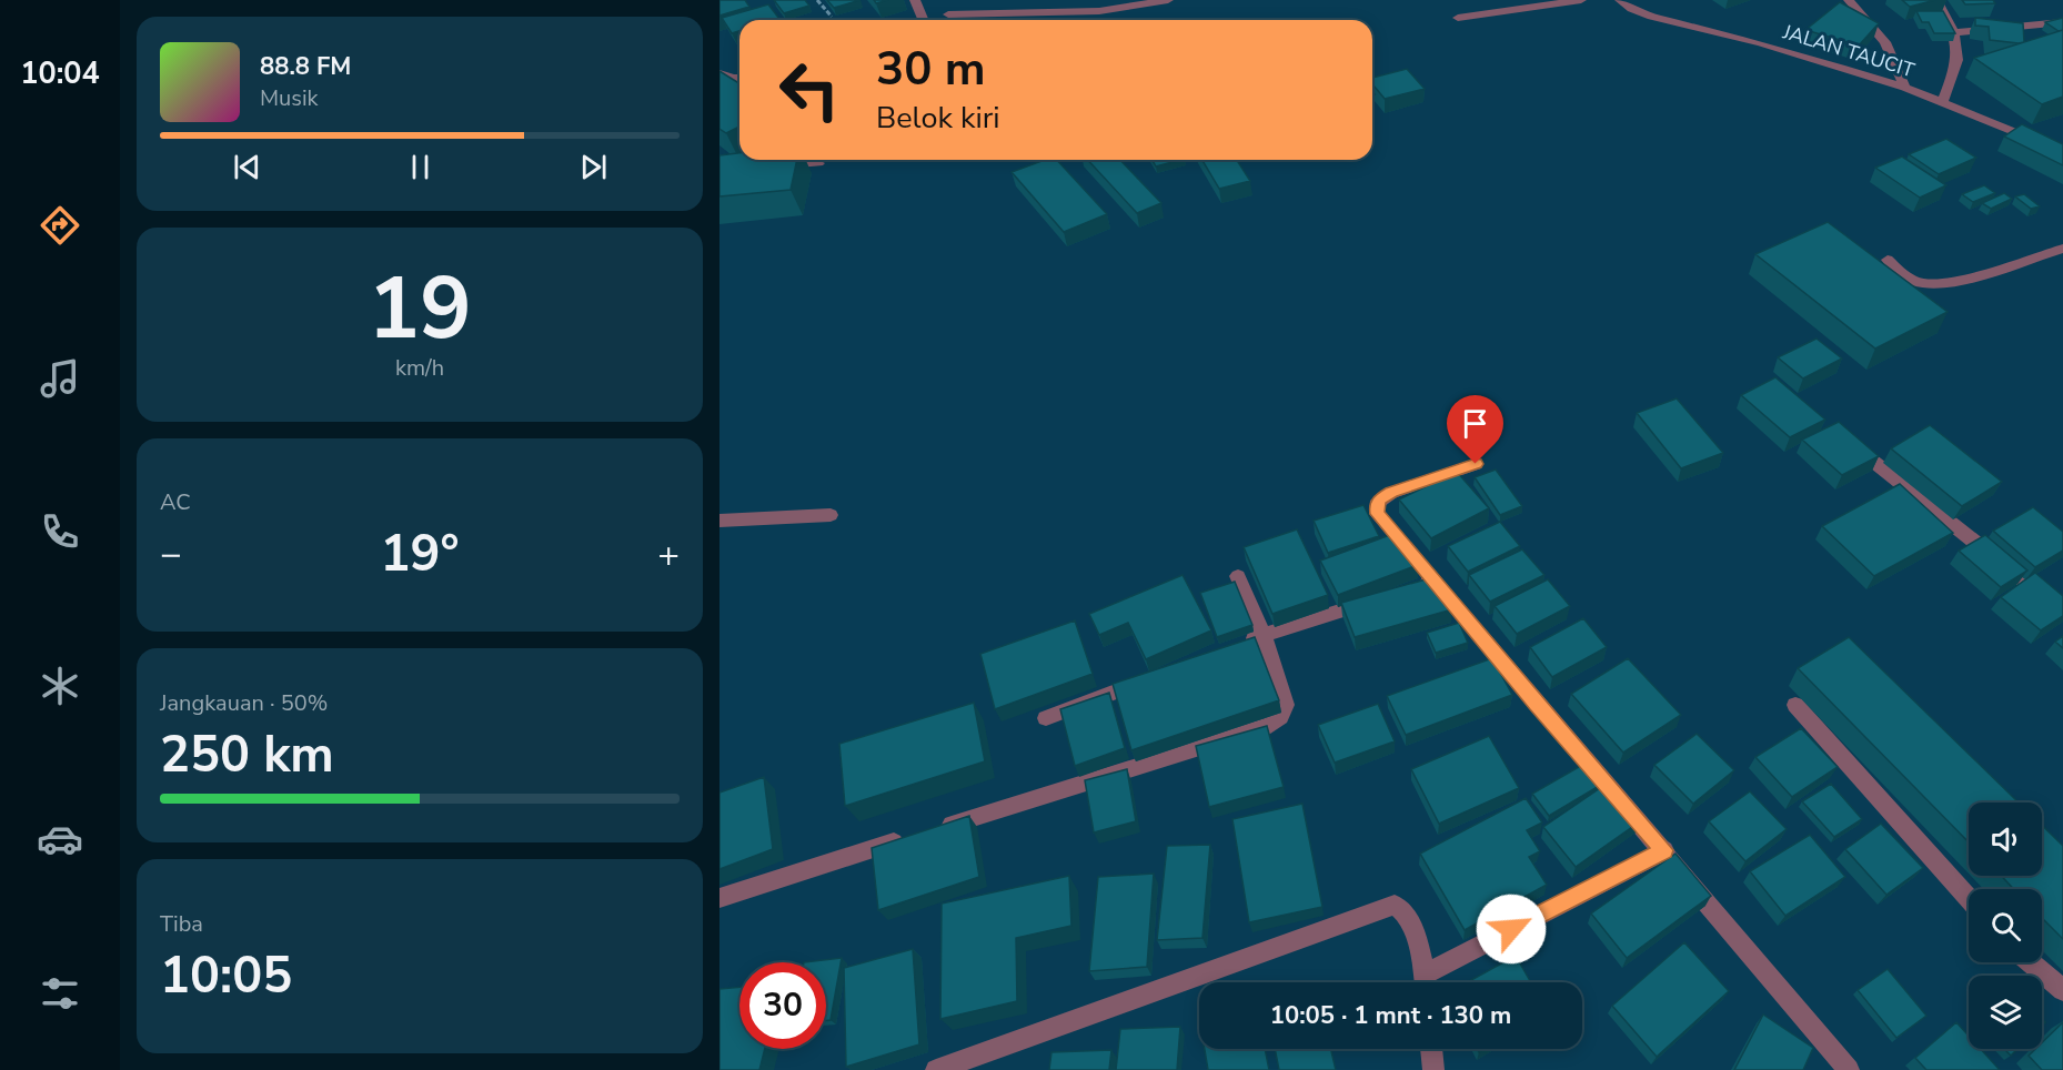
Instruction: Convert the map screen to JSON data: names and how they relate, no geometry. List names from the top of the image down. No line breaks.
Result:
{"streets":{"street":["JALAN TAUCIT"]},"page":{"tabs":"10:04","turn":["30 m","Belok kiri"],"song":["88.8 FM","Musik"],"tile":[["19","km/h"],"AC",["Jangkauan · 50%","250 km"],["Tiba","10:05"]],"heat":["−","19°","+"],"limit":"30","trip":"10:05 · 1 mnt · 130 m"}}
